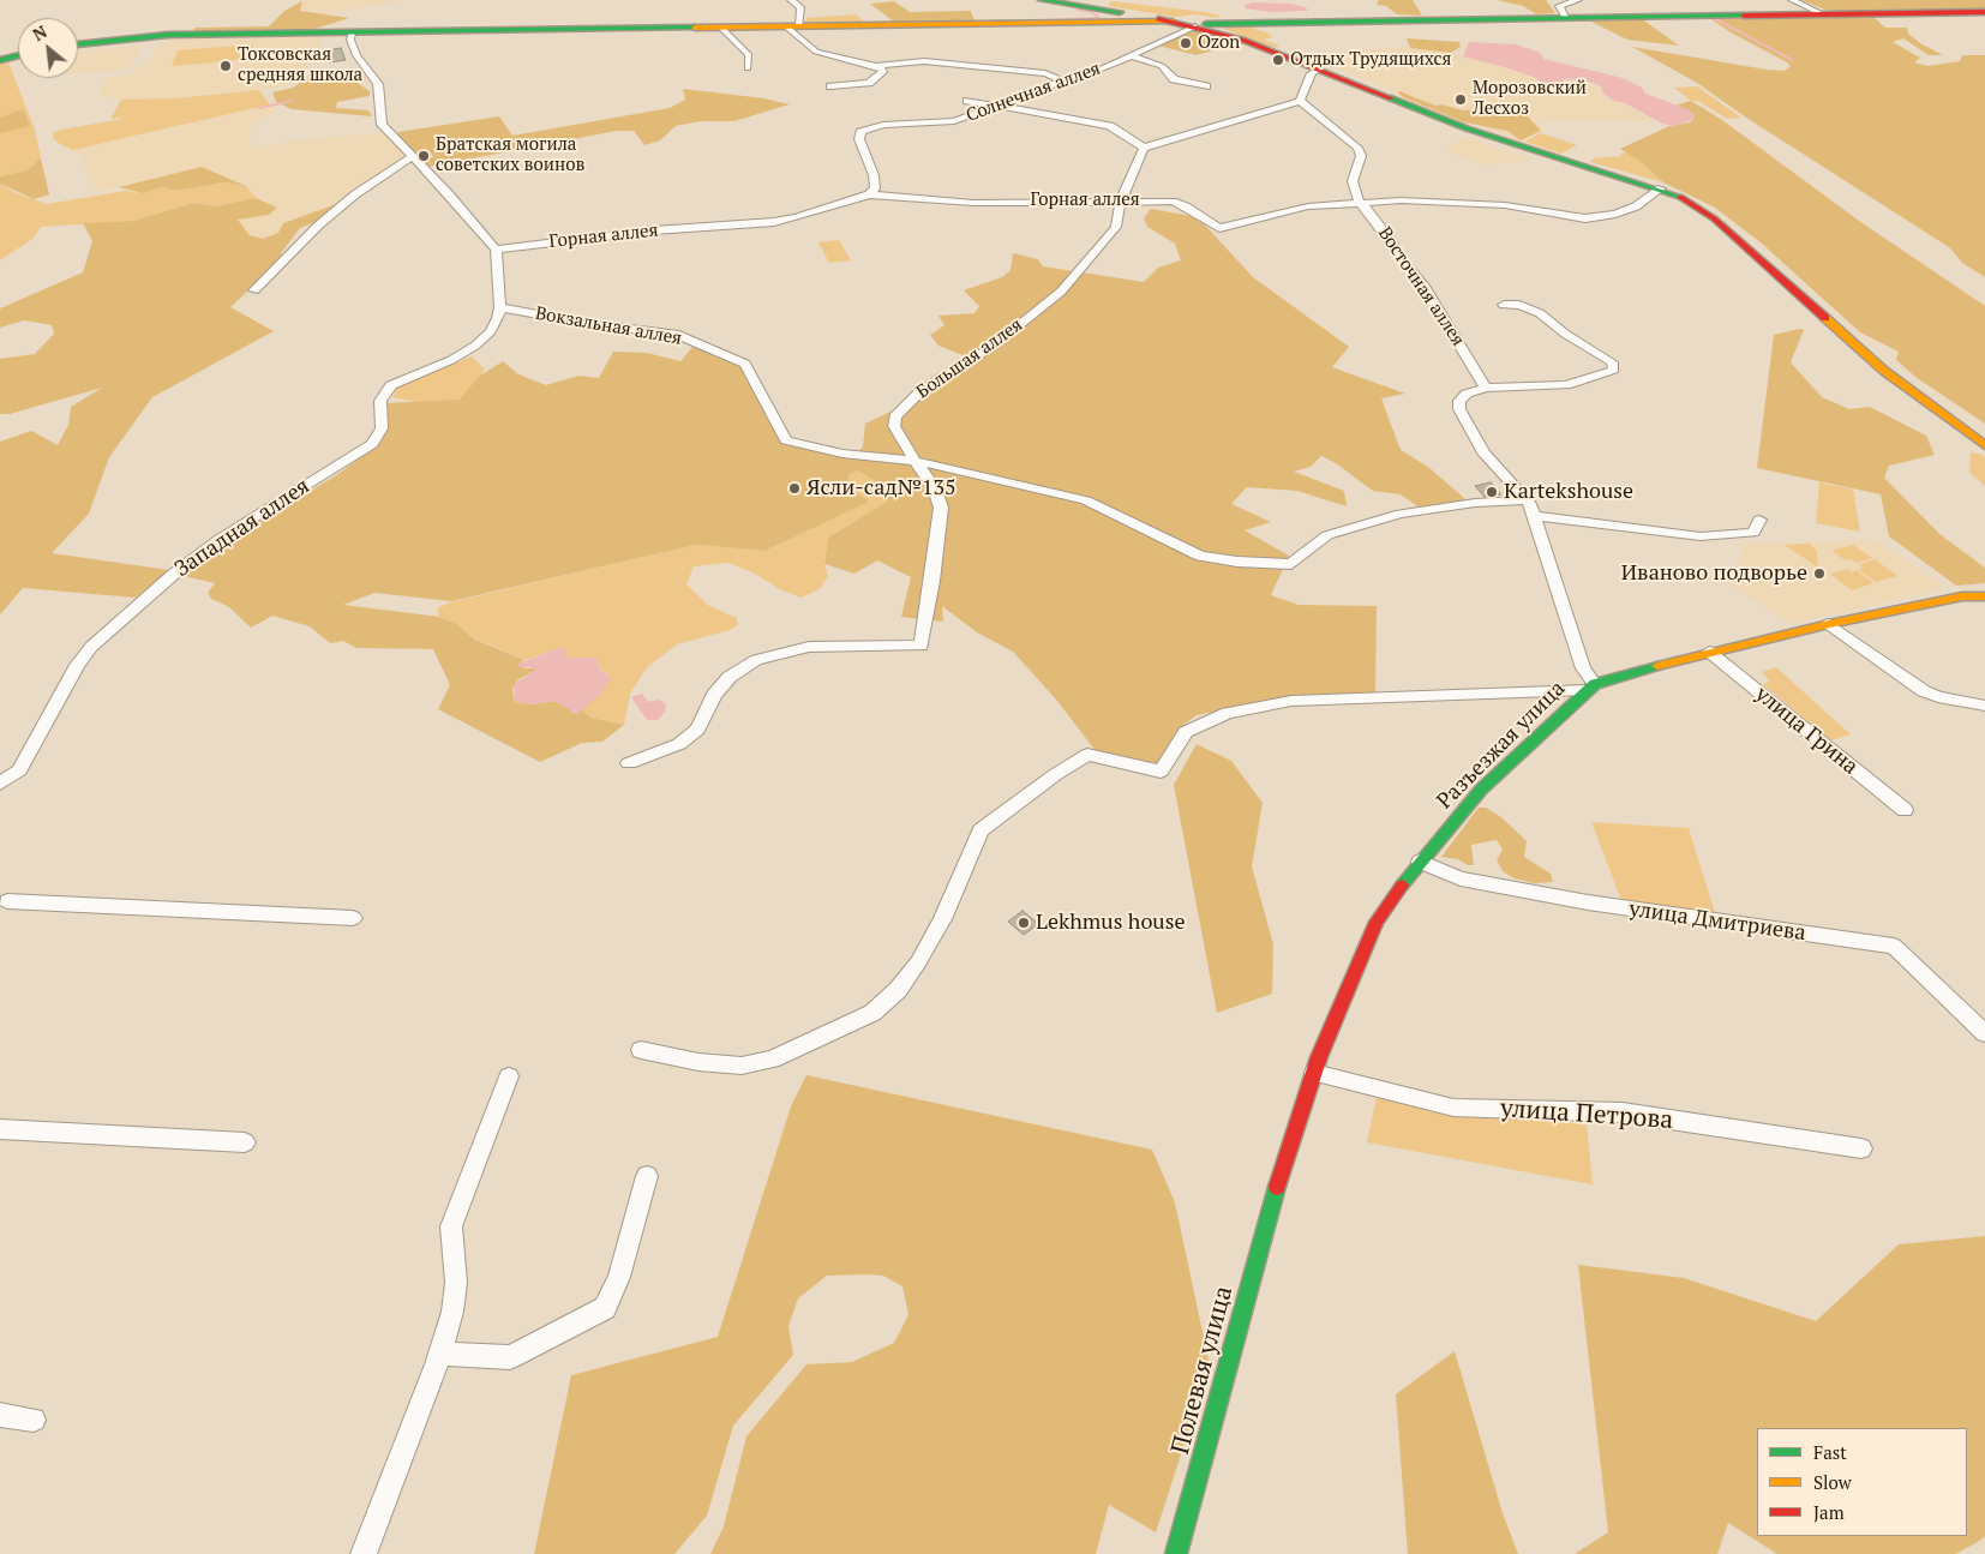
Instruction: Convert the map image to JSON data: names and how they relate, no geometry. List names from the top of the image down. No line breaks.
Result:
{"streets":{"main road":["Разъезжая улица","Полевая улица"],"street":["Солнечная аллея","Горная аллея","Восточная аллея","Вокзальная аллея","Большая аллея","Западная аллея","улица Грина","улица Дмитриева","улица Петрова"]},"crossings":[["Солнечная аллея","Горная аллея"],["Горная аллея","Восточная аллея"],["Горная аллея","Большая аллея"],["Вокзальная аллея","Большая аллея"],["Вокзальная аллея","Западная аллея"],["улица Грина","Разъезжая улица"],["Разъезжая улица","улица Дмитриева"],["Разъезжая улица","улица Петрова"],["Разъезжая улица","Полевая улица"]],"places":["Ozon","Отдых Трудящихся","Токсовская средняя школа","Морозовский Лесхоз","Братская могила советских воинов","Ясли-сад№135","Kartekshouse","Иваново подворье","Lekhmus house"],"legend":["Fast","Slow","Jam"],"north":"top left"}
